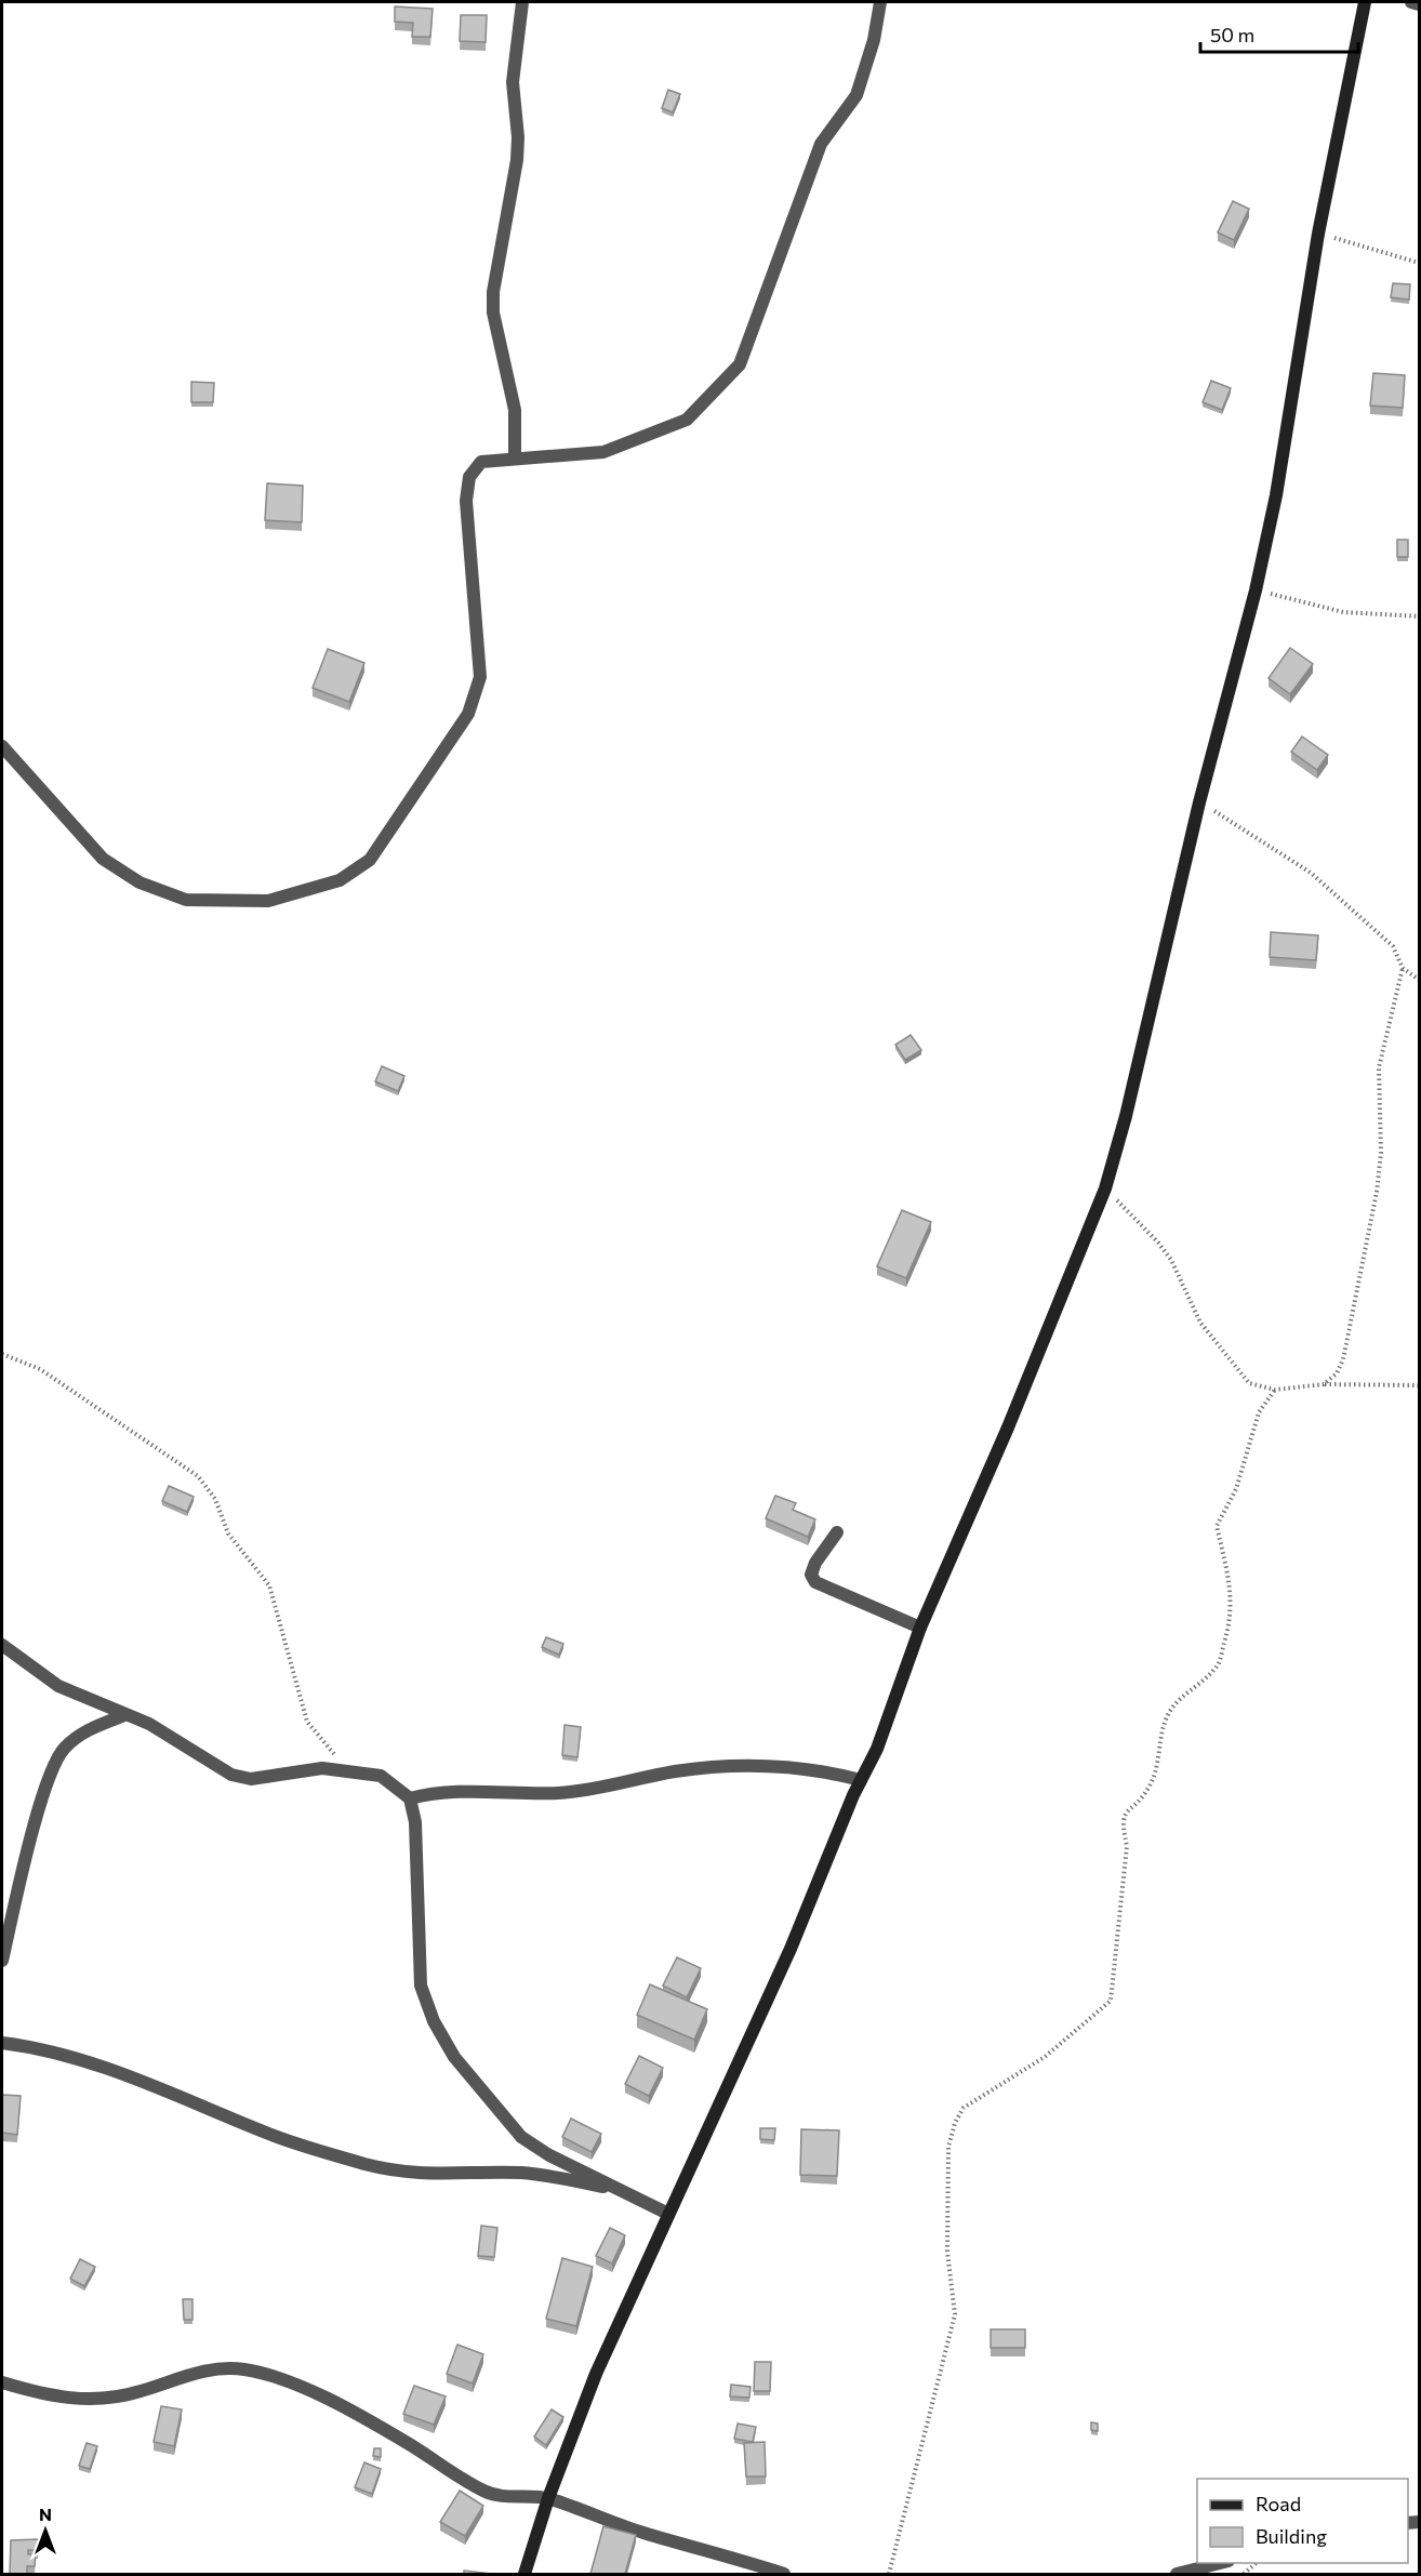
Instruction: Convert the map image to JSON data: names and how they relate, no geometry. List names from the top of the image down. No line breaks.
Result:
{"legend":["Road","Building"],"scale_bar":"50 m","north":"top"}
